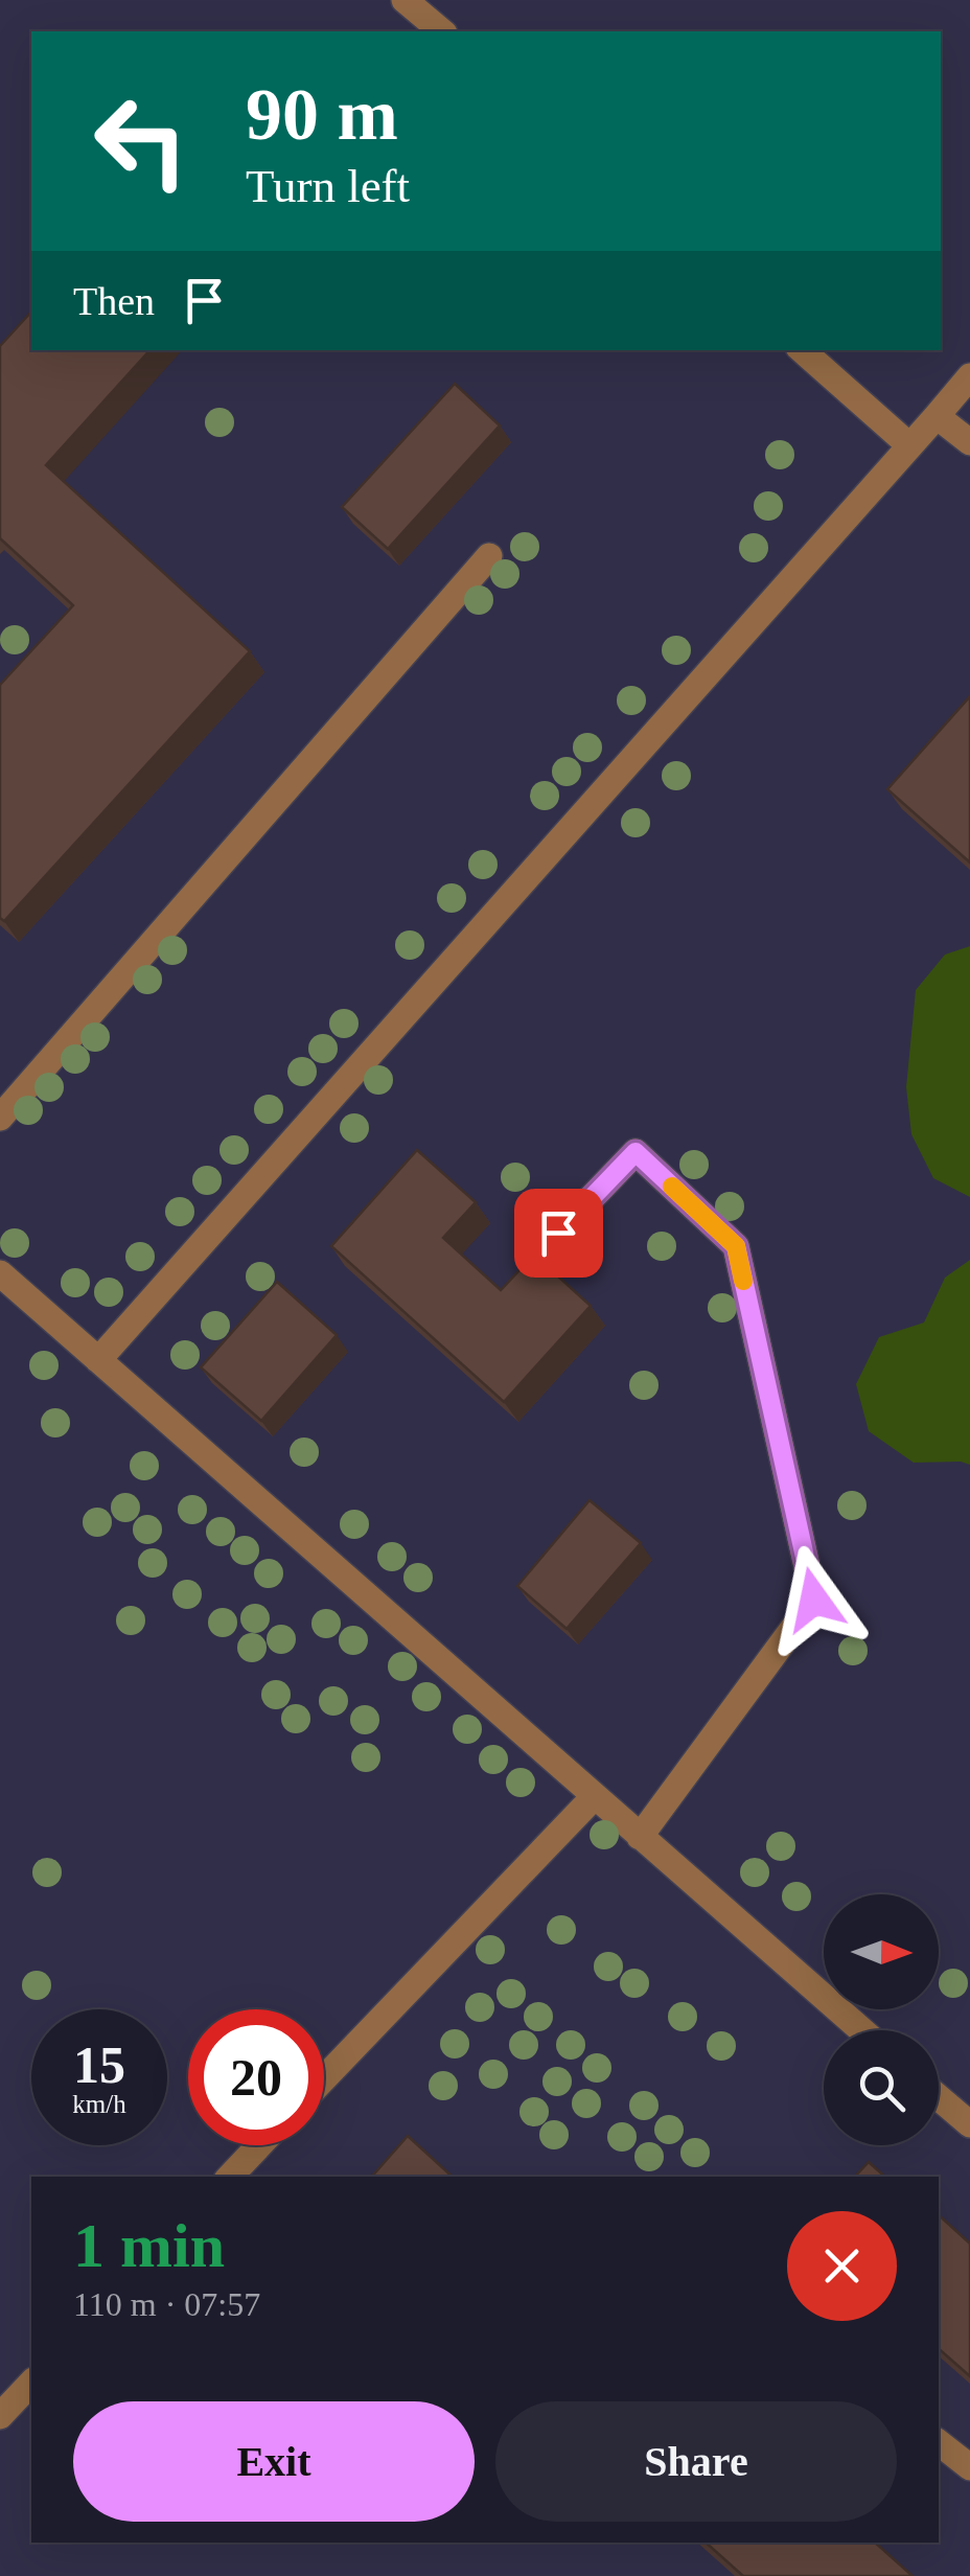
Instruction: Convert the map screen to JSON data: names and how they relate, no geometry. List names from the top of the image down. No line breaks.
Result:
{"north":"right","page":{"turn":["90 m","Turn left"],"then":"Then","speed":"15 km/h","limit":"20","heading":["1 min","110 m · 07:57"],"buttons":["Exit","Share"]}}
